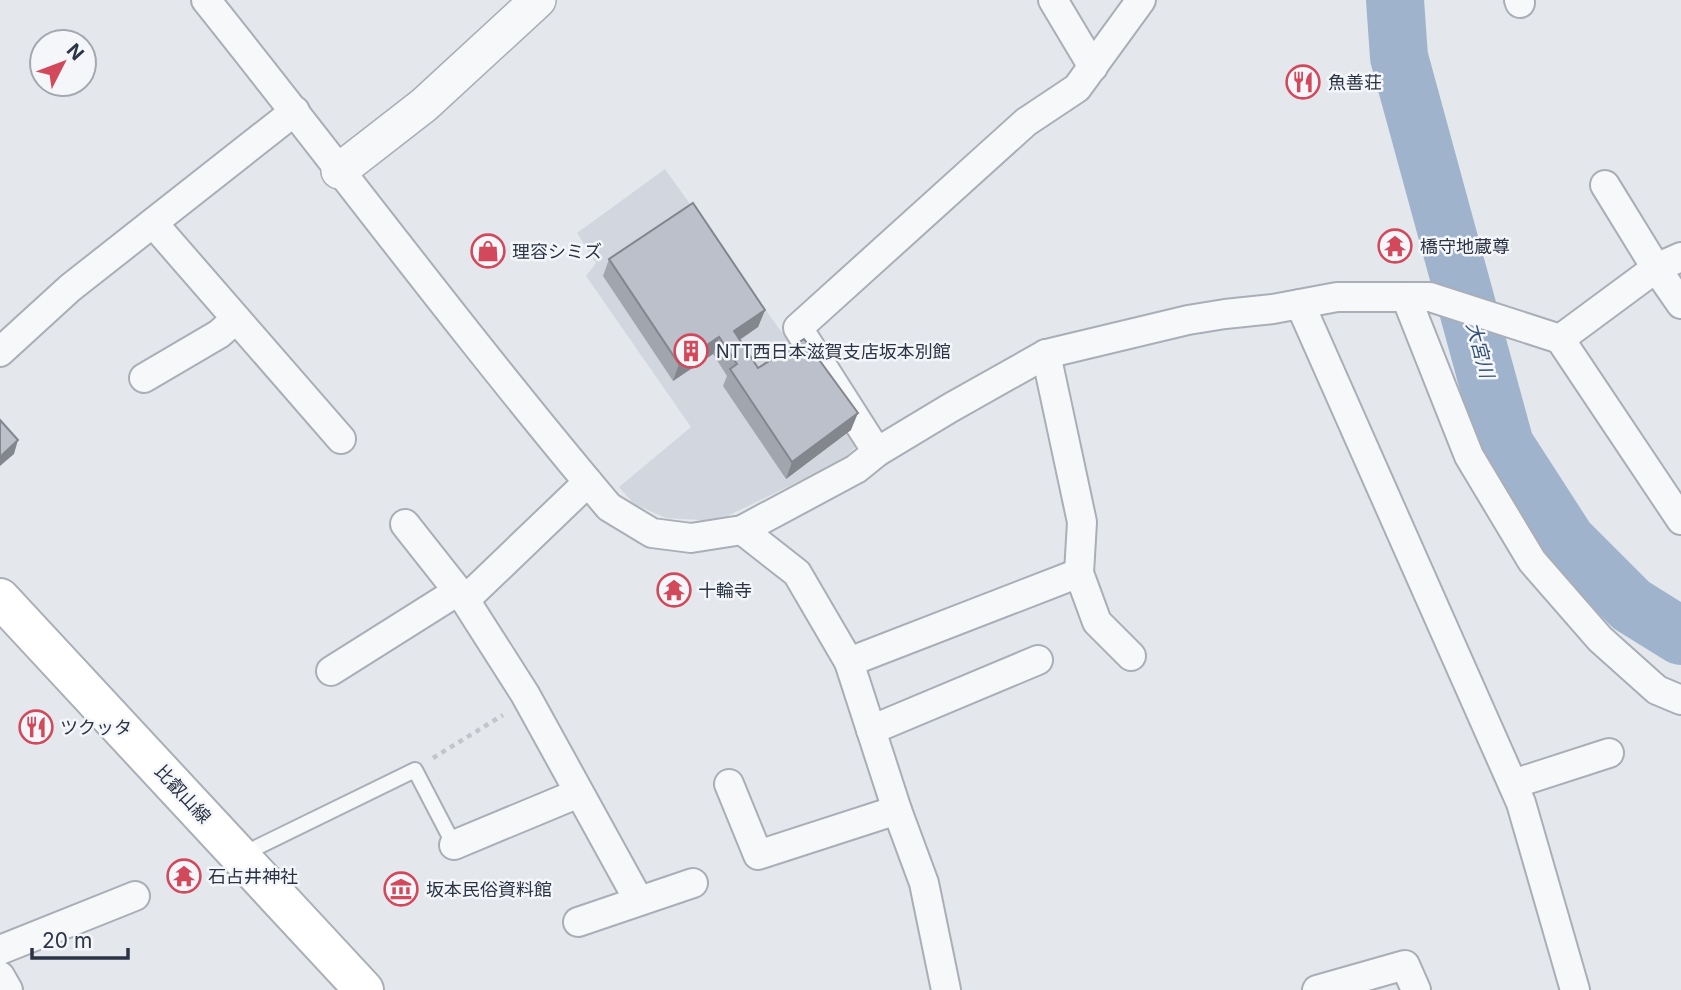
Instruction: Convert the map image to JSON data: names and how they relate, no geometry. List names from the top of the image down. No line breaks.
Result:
{"streets":{"main road":["比叡山線"]},"water":["大宮川"],"places":{"restaurant":["魚善荘","ツクッタ"],"temple":["橋守地蔵尊","十輪寺","石占井神社"],"shop":["理容シミズ"],"building":["NTT西日本滋賀支店坂本別館"],"museum":["坂本民俗資料館"]},"scale_bar":"20 m","north":"top right"}
